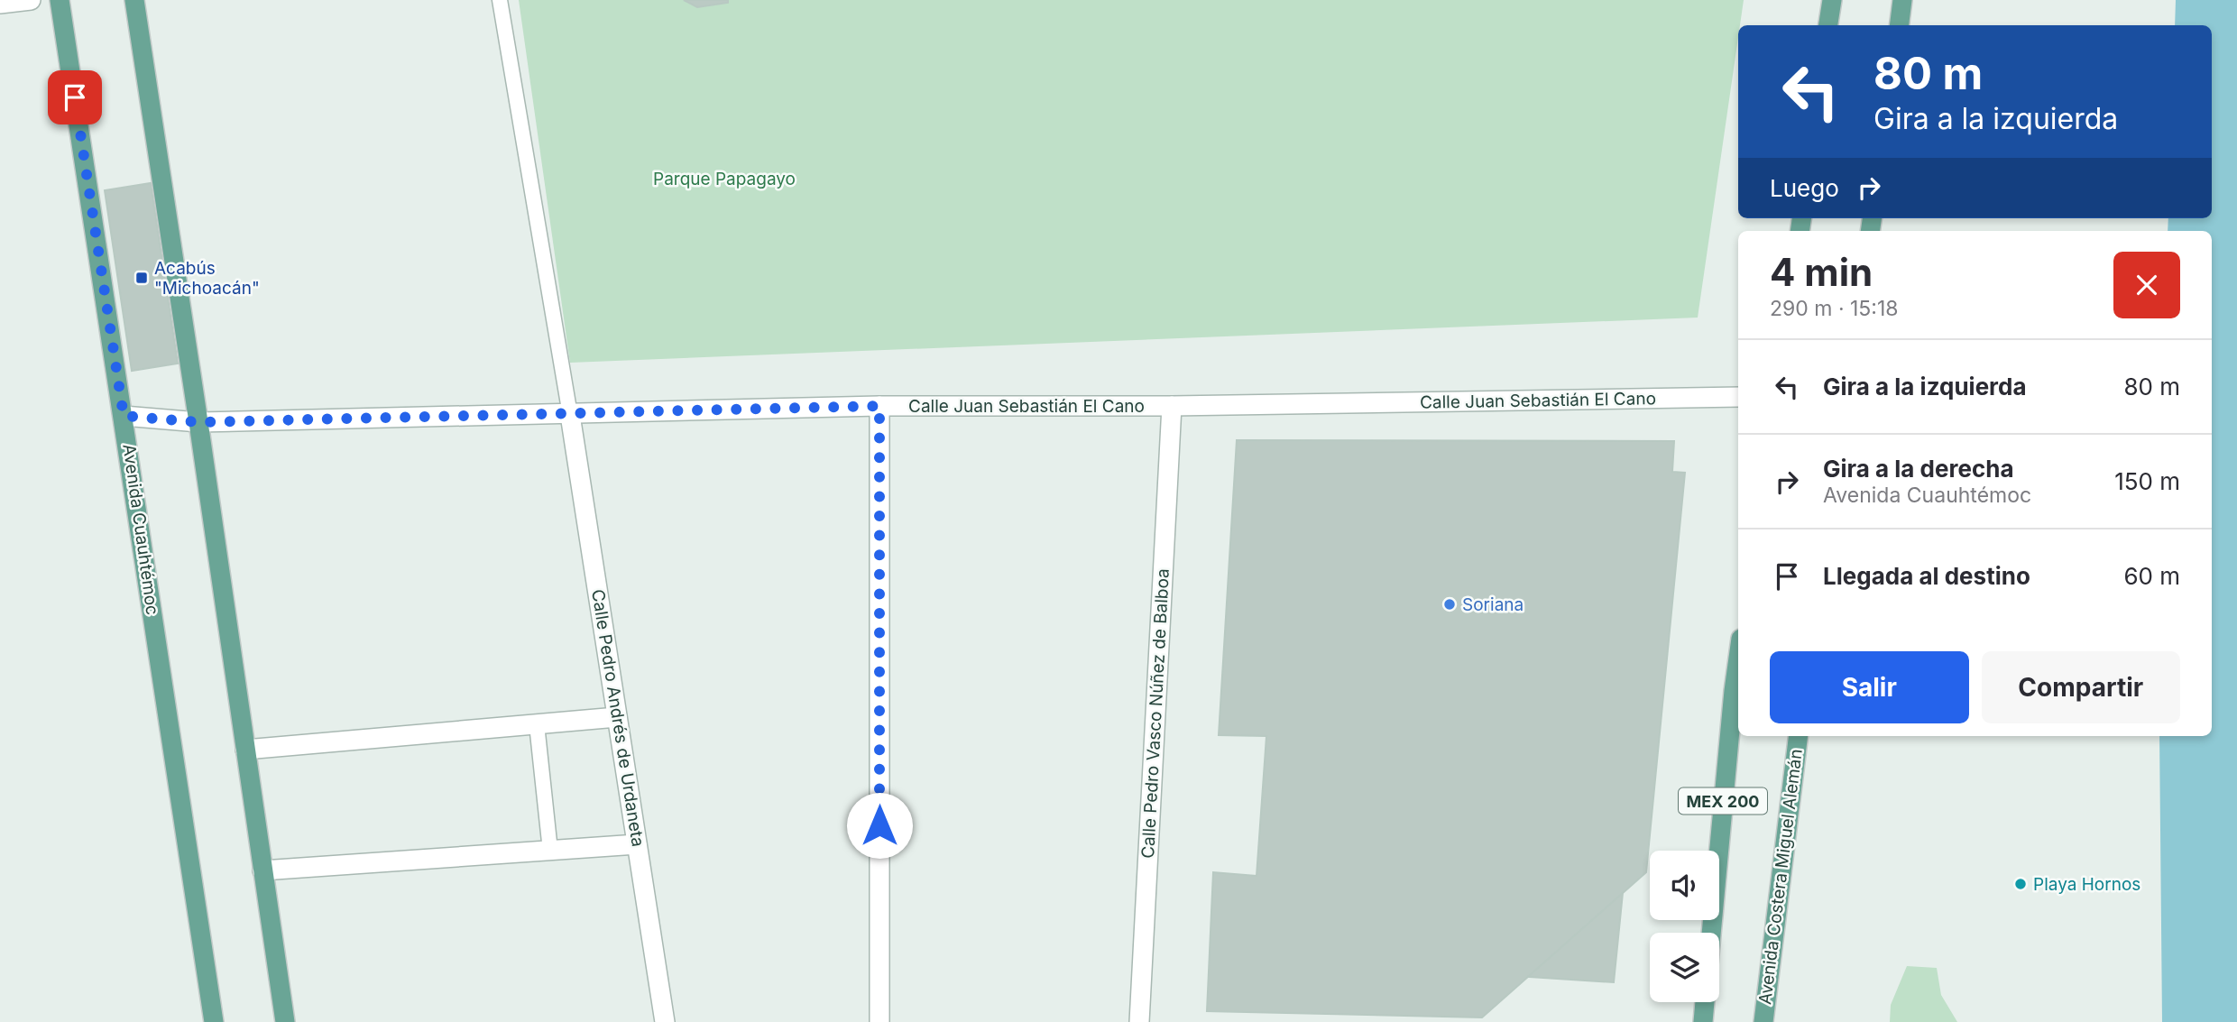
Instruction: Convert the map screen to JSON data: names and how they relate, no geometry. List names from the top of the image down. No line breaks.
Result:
{"streets":{"main road":["Avenida Cuauhtémoc","MEX 200","Avenida Costera Miguel Alemán"],"street":["Calle Juan Sebastián El Cano","Calle Pedro Vasco Núñez de Balboa","Calle Pedro Andrés de Urdaneta"]},"crossings":[["Calle Juan Sebastián El Cano","Avenida Cuauhtémoc"],["Calle Juan Sebastián El Cano","Calle Pedro Vasco Núñez de Balboa"],["Calle Juan Sebastián El Cano","Calle Pedro Andrés de Urdaneta"]],"parks":["Parque Papagayo"],"places":{"transit":["Acabús \"Michoacán\""],"other":["Soriana","Playa Hornos"]},"page":{"turn":["80 m","Gira a la izquierda"],"then":"Luego","heading":["4 min","290 m · 15:18"],"list":[{"name":"Gira a la izquierda","value":"80 m"},{"name":"Gira a la derecha","note":"Avenida Cuauhtémoc","value":"150 m"},{"name":"Llegada al destino","value":"60 m"}],"buttons":["Salir","Compartir"]}}
